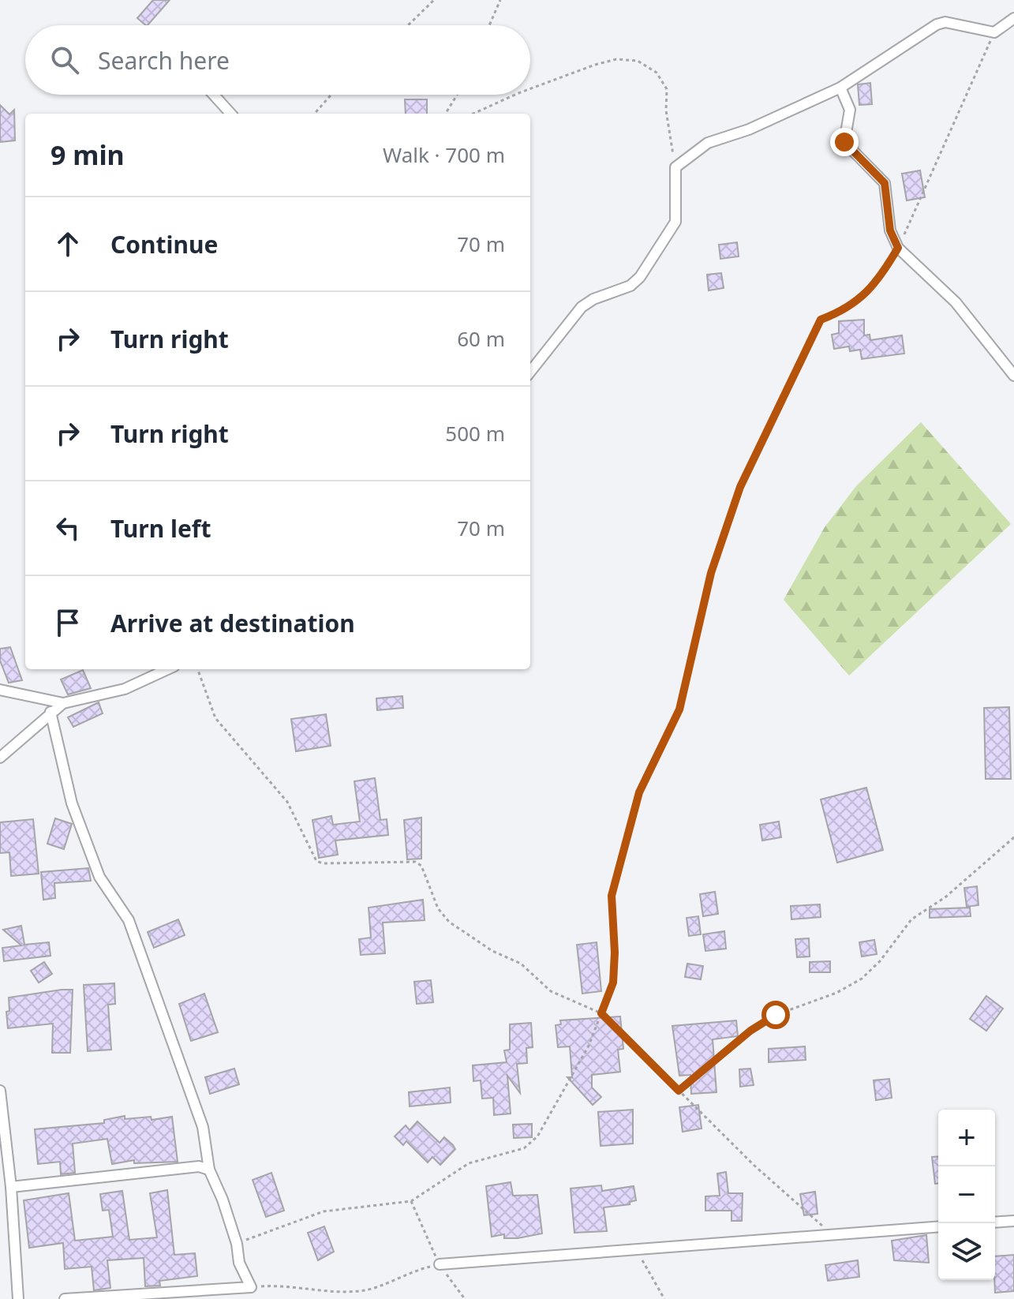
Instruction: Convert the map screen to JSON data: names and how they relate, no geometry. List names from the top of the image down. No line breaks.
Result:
{"page":{"search":"Search here","heading":["9 min","Walk · 700 m"],"list":[["Continue","70 m"],["Turn right","60 m"],["Turn right","500 m"],["Turn left","70 m"],"Arrive at destination"],"map_buttons":["+","−"]}}
